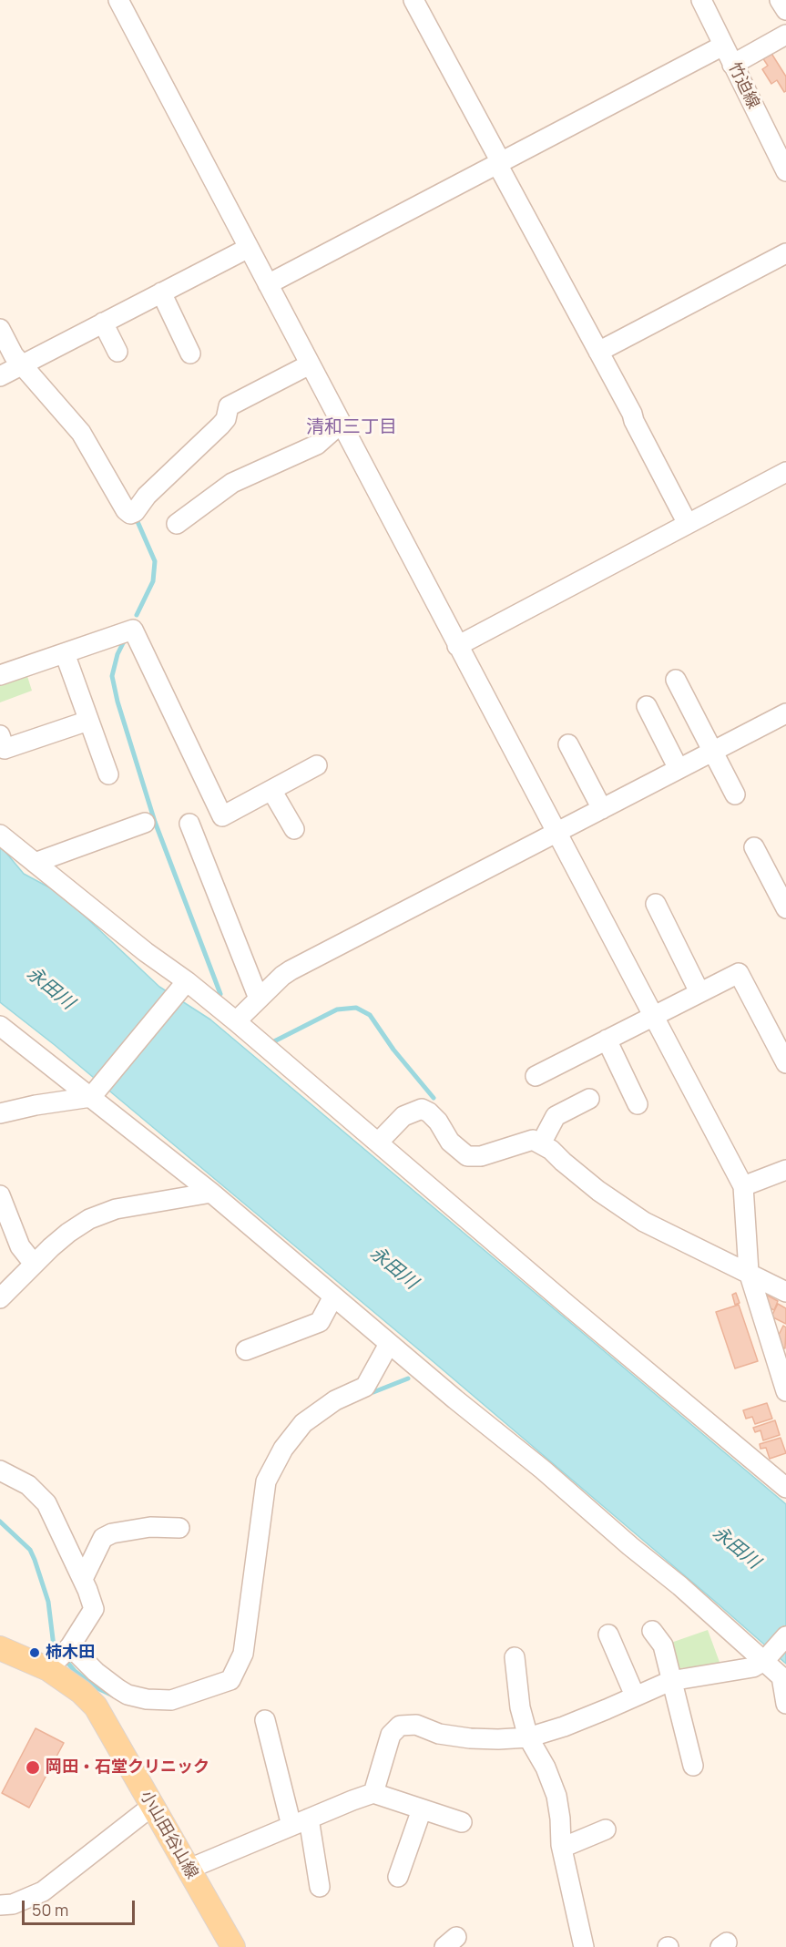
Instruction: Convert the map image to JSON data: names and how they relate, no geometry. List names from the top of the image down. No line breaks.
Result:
{"streets":{"main road":["小山田谷山線"],"street":["竹迫線"]},"districts":["清和三丁目"],"water":["永田川"],"places":["柿木田","岡田・石堂クリニック"],"scale_bar":"50 m"}
